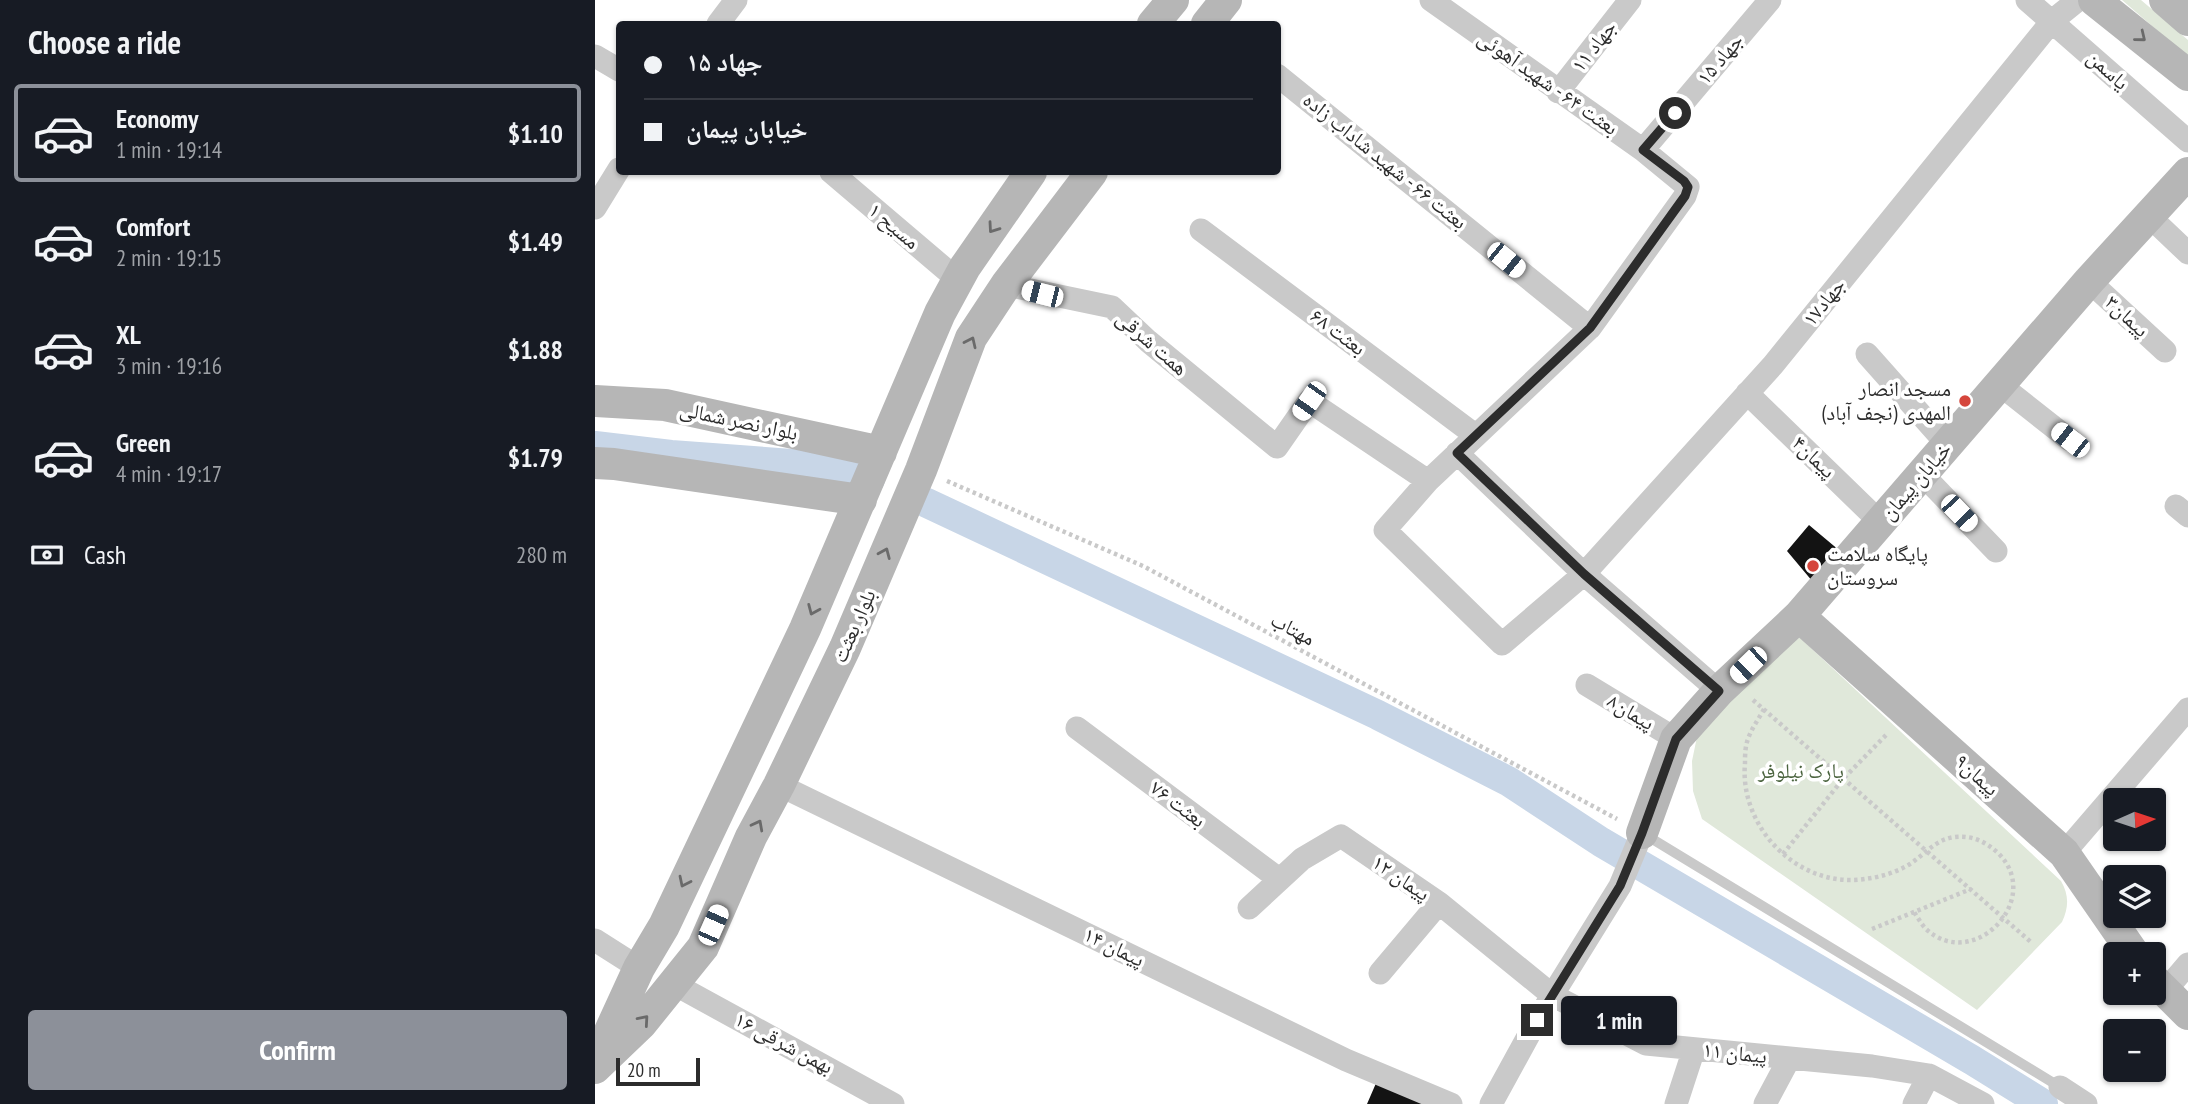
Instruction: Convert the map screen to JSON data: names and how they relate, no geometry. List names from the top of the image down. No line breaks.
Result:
{"streets":{"street":["جهاد ۱۱","جهاد ۱۵","یاسمن","بعثت ۶۴ - شهید آهوئی","بعثت ۶۶ - شهید شاداب زاده","مسیح ۱","جهاد۱۷","پیمان۳","بعثت ۶۸","همت شرقی","بلوار نصر شمالی","پیمان۴","خیابان پیمان","بلوار بعثت","پیمان۸","پیمان۹","بعثت ۷۶","پیمان ۱۲","پیمان ۱۴","بهمن شرقی ۱۶","پیمان ۱۱"],"path":["مهتاب"]},"crossings":[["جهاد ۱۱","بعثت ۶۴ - شهید آهوئی"],["جهاد ۱۵","بعثت ۶۴ - شهید آهوئی"],["یاسمن","جهاد۱۷"],["بعثت ۶۴ - شهید آهوئی","بعثت ۶۶ - شهید شاداب زاده"],["مسیح ۱","بلوار بعثت"],["جهاد۱۷","همت شرقی"],["جهاد۱۷","پیمان۴"],["پیمان۳","خیابان پیمان"],["همت شرقی","بلوار بعثت"],["بلوار نصر شمالی","بلوار بعثت"],["پیمان۴","خیابان پیمان"],["خیابان پیمان","مهتاب"],["خیابان پیمان","پیمان۸"],["خیابان پیمان","پیمان۹"],["بلوار بعثت","مهتاب"],["بلوار بعثت","پیمان ۱۴"],["بلوار بعثت","بهمن شرقی ۱۶"],["بعثت ۷۶","پیمان ۱۲"],["پیمان ۱۲","پیمان ۱۱"]],"parks":["پارک نیلوفر"],"places":["مسجد انصار المهدی (نجف آباد)","پایگاه سلامت سروستان"],"scale_bar":"20 m","north":"right","page":{"heading":"Choose a ride","banner":["جهاد ۱۵","خیابان پیمان"],"list":[{"name":"Economy","note":"1 min · 19:14","value":"$1.10"},{"name":"Comfort","note":"2 min · 19:15","value":"$1.49"},{"name":"XL","note":"3 min · 19:16","value":"$1.88"},{"name":"Green","note":"4 min · 19:17","value":"$1.79"}],"pay":["Cash","280 m"],"map_buttons":["+","−"],"buttons":"Confirm","bubble":"1 min","scale":"20 m"}}
